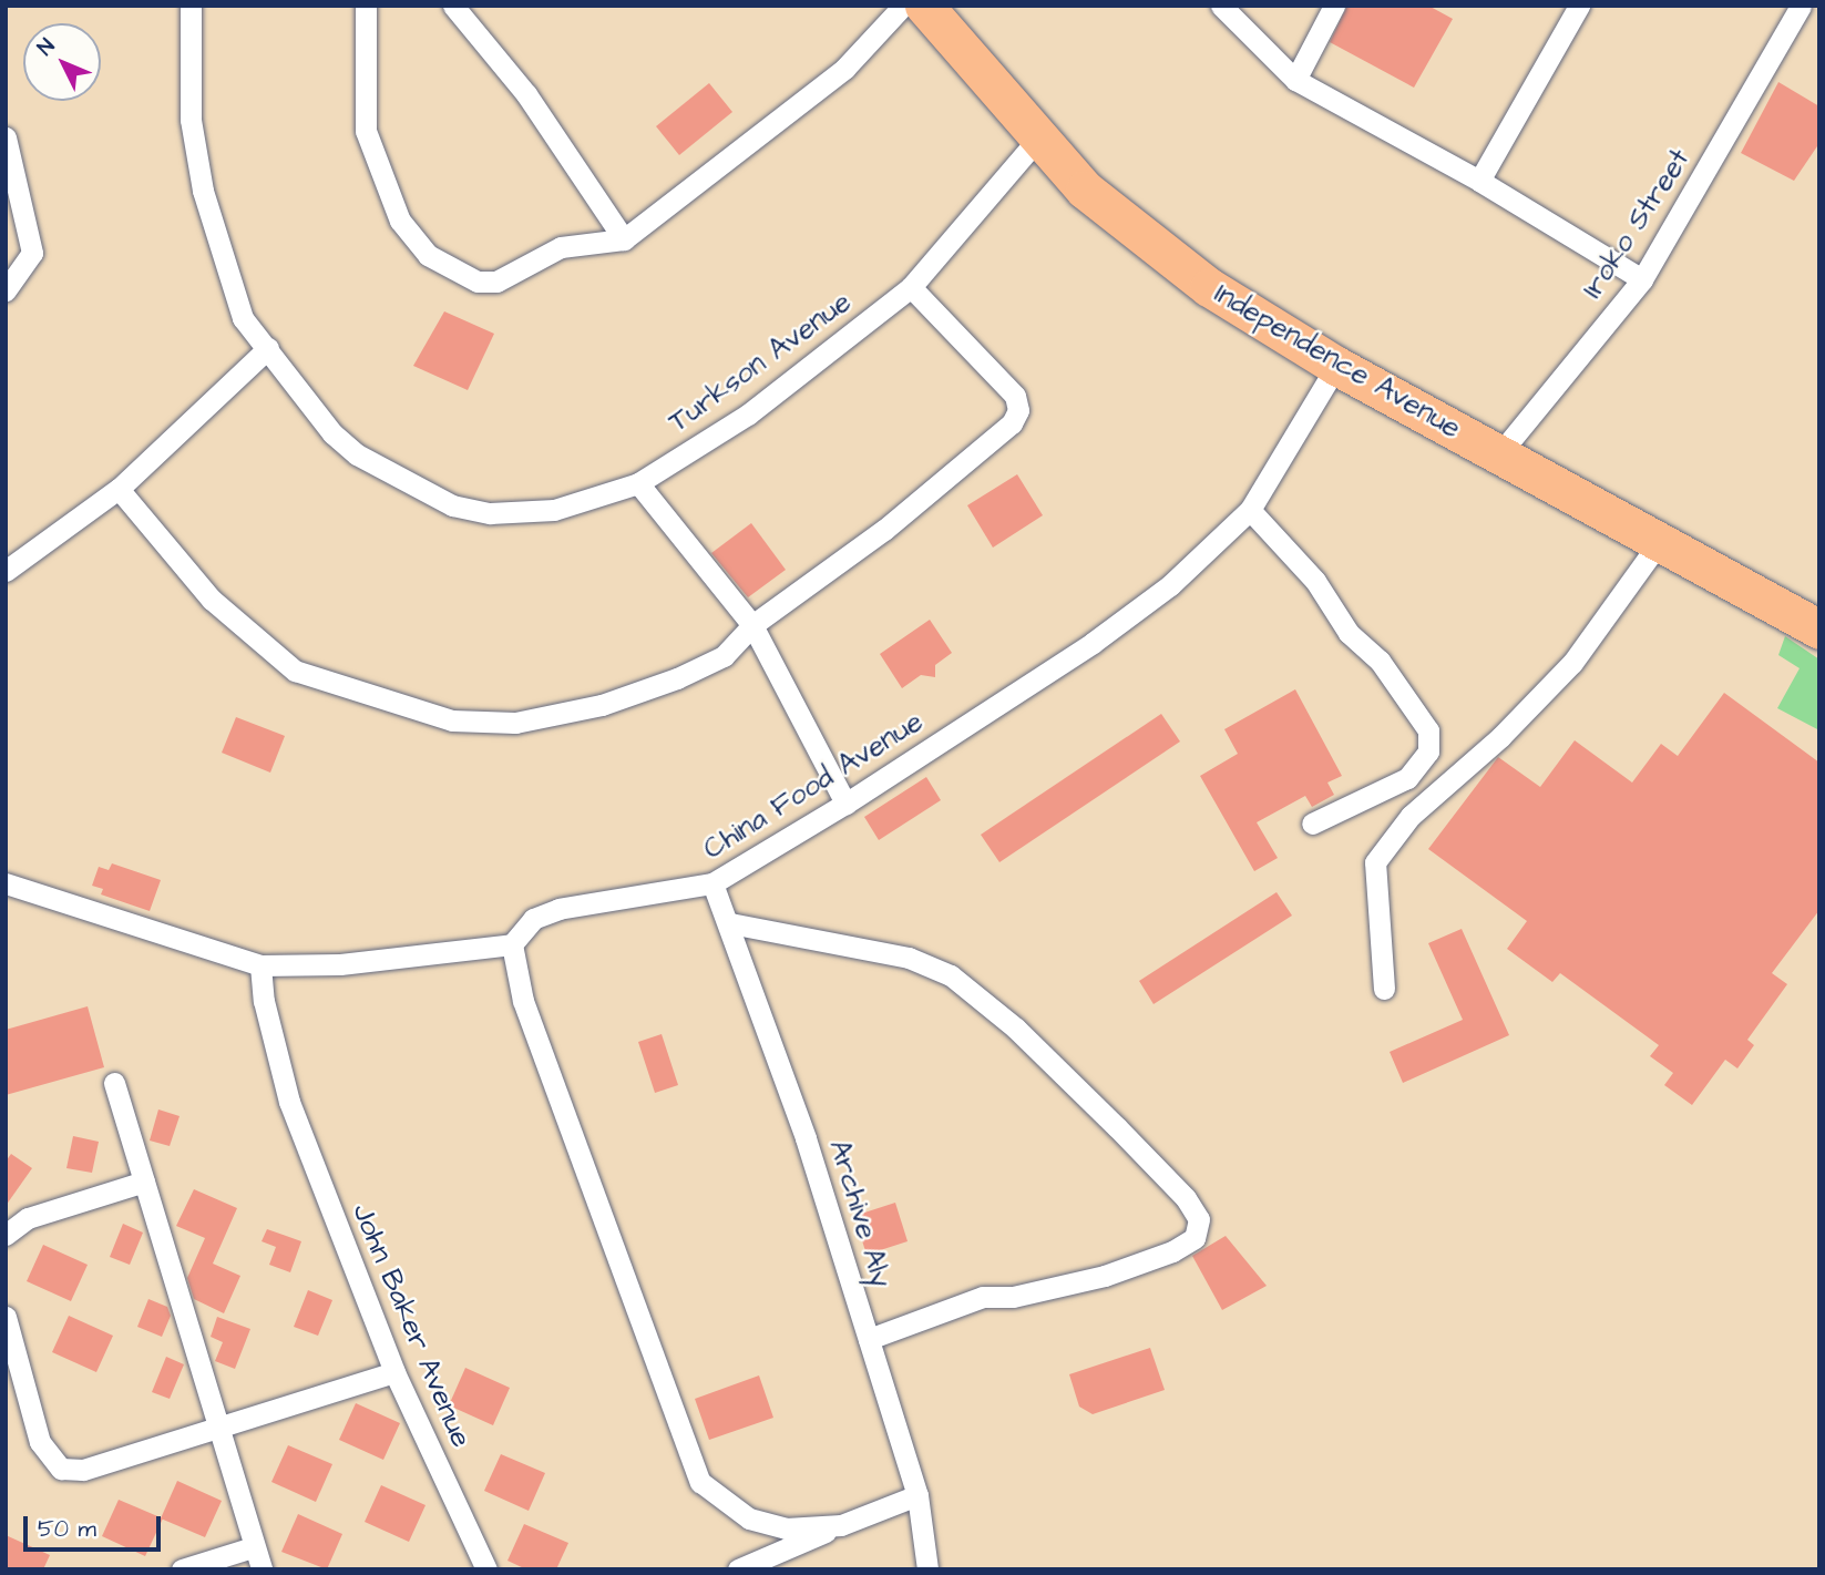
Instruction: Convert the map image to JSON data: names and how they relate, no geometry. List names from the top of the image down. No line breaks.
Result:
{"streets":{"highway":["Independence Avenue"],"street":["Iroko Street","Turkson Avenue","China Food Avenue","Archive Aly","John Baker Avenue"]},"crossings":[["Iroko Street","Independence Avenue"],["Independence Avenue","Turkson Avenue"],["Independence Avenue","China Food Avenue"],["China Food Avenue","Archive Aly"]],"scale_bar":"50 m","north":"top left"}
